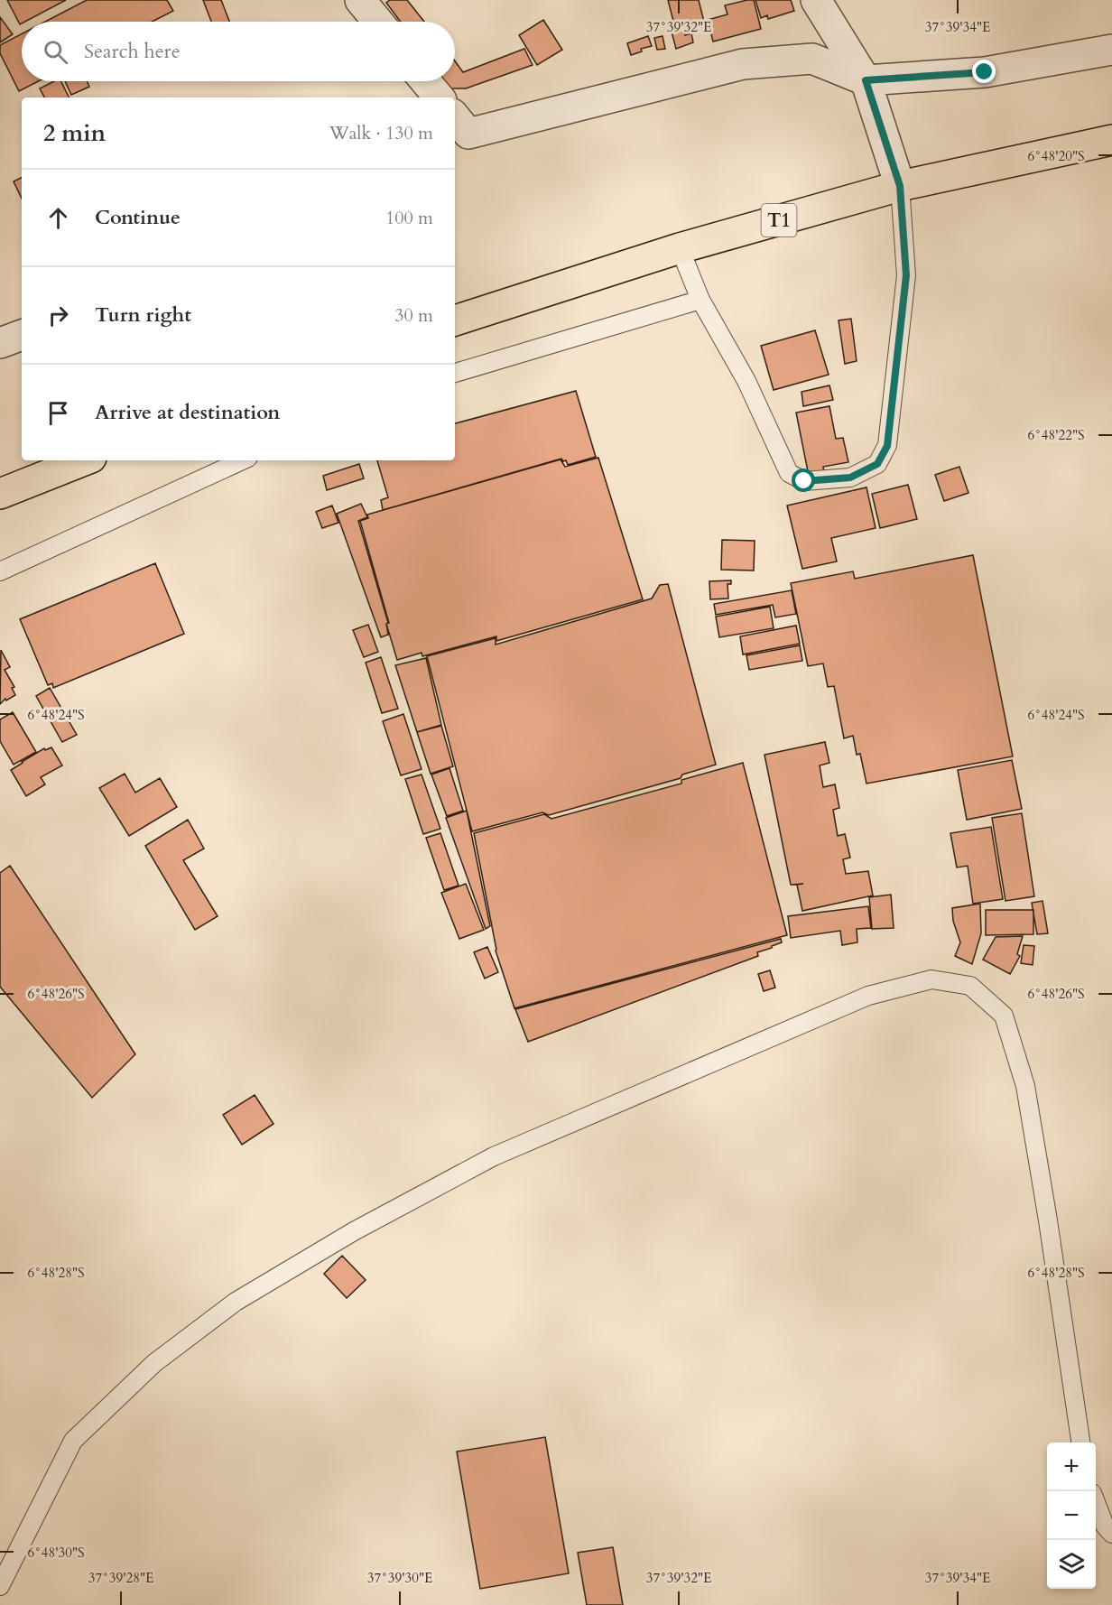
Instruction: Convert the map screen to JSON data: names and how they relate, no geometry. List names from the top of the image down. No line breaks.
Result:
{"streets":{"highway":["T1"]},"page":{"search":"Search here","heading":["2 min","Walk · 130 m"],"list":[["Continue","100 m"],["Turn right","30 m"],"Arrive at destination"],"map_buttons":["+","−"]},"coordinates":["37°39'32\"E","37°39'34\"E","6°48'20\"S","6°48'22\"S","6°48'24\"S","6°48'26\"S","6°48'28\"S","6°48'30\"S","37°39'28\"E","37°39'30\"E"]}
